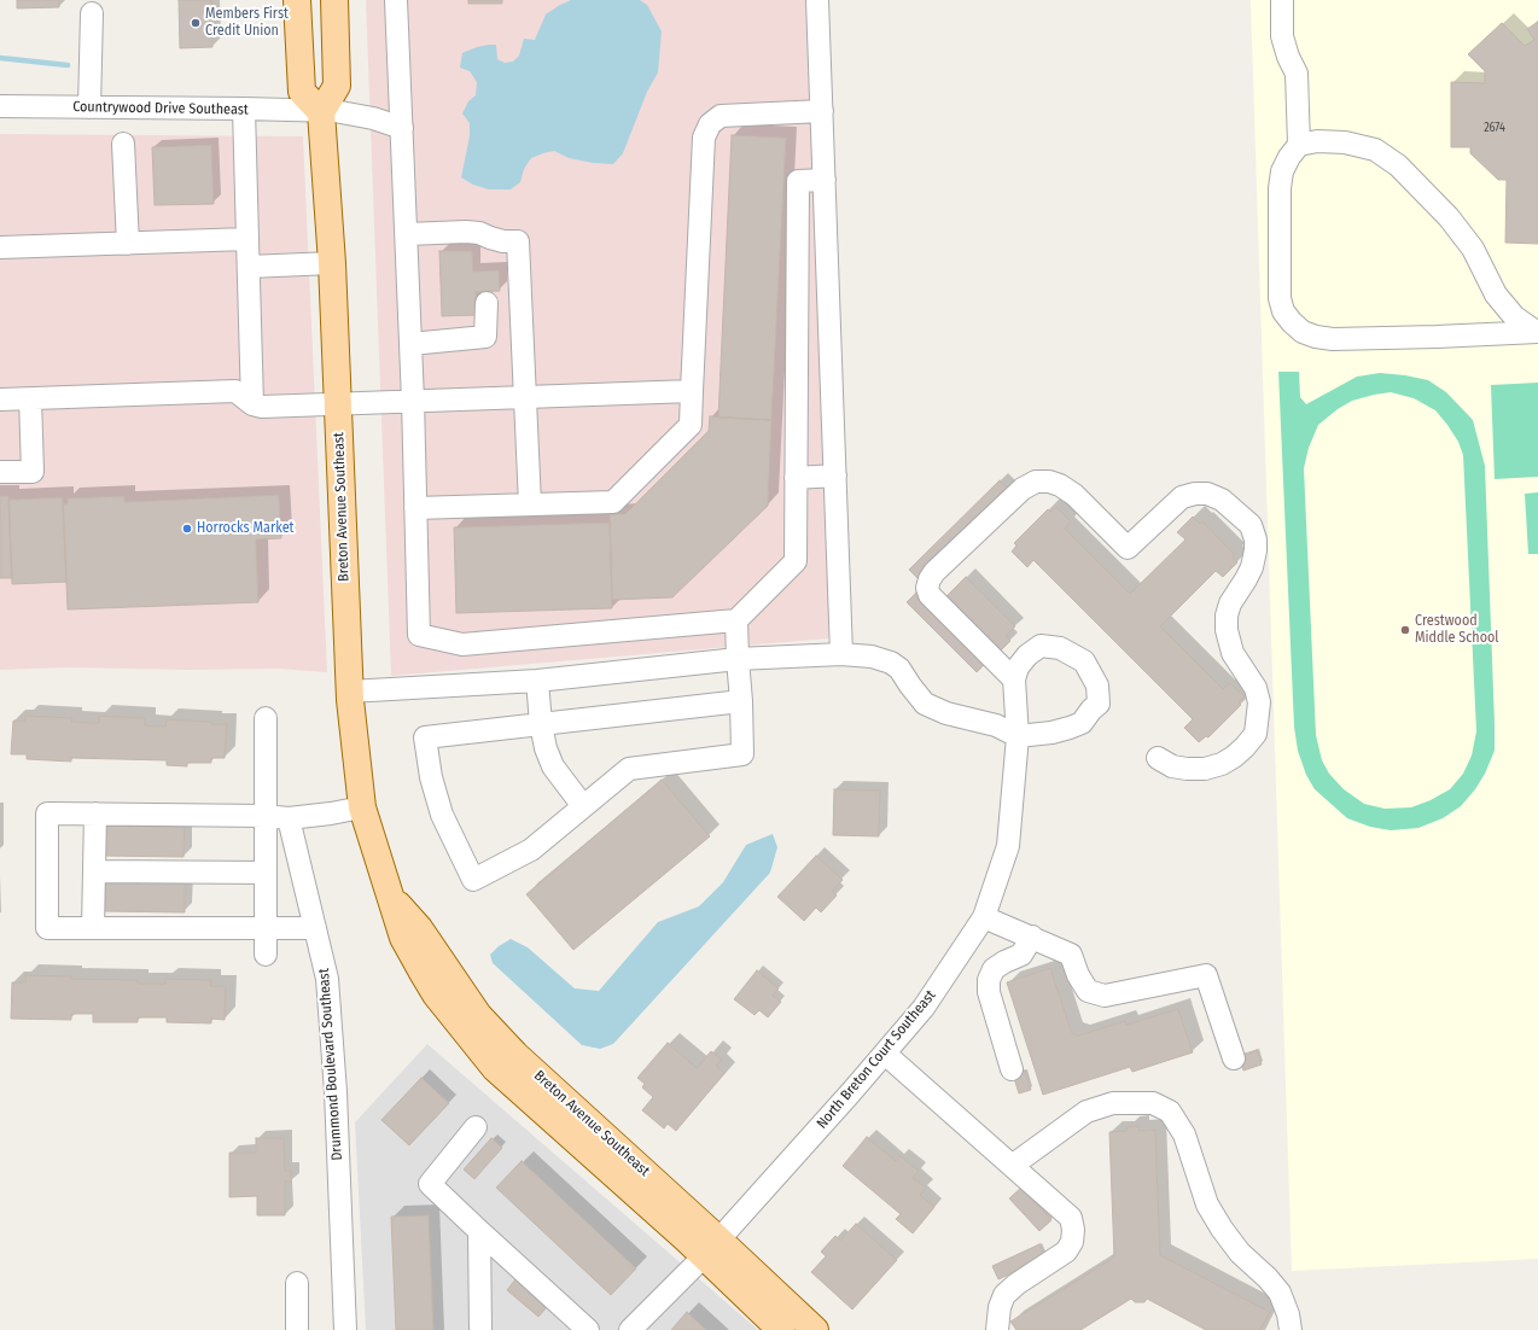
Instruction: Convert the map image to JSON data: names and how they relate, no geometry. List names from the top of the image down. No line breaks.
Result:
{"streets":{"main road":["Breton Avenue Southeast"],"street":["Countrywood Drive Southeast","North Breton Court Southeast","Drummond Boulevard Southeast"]},"crossings":[["Countrywood Drive Southeast","Breton Avenue Southeast"],["Breton Avenue Southeast","North Breton Court Southeast"]],"places":["Members First Credit Union","Horrocks Market","Crestwood Middle School"],"house_numbers":["2674"]}
